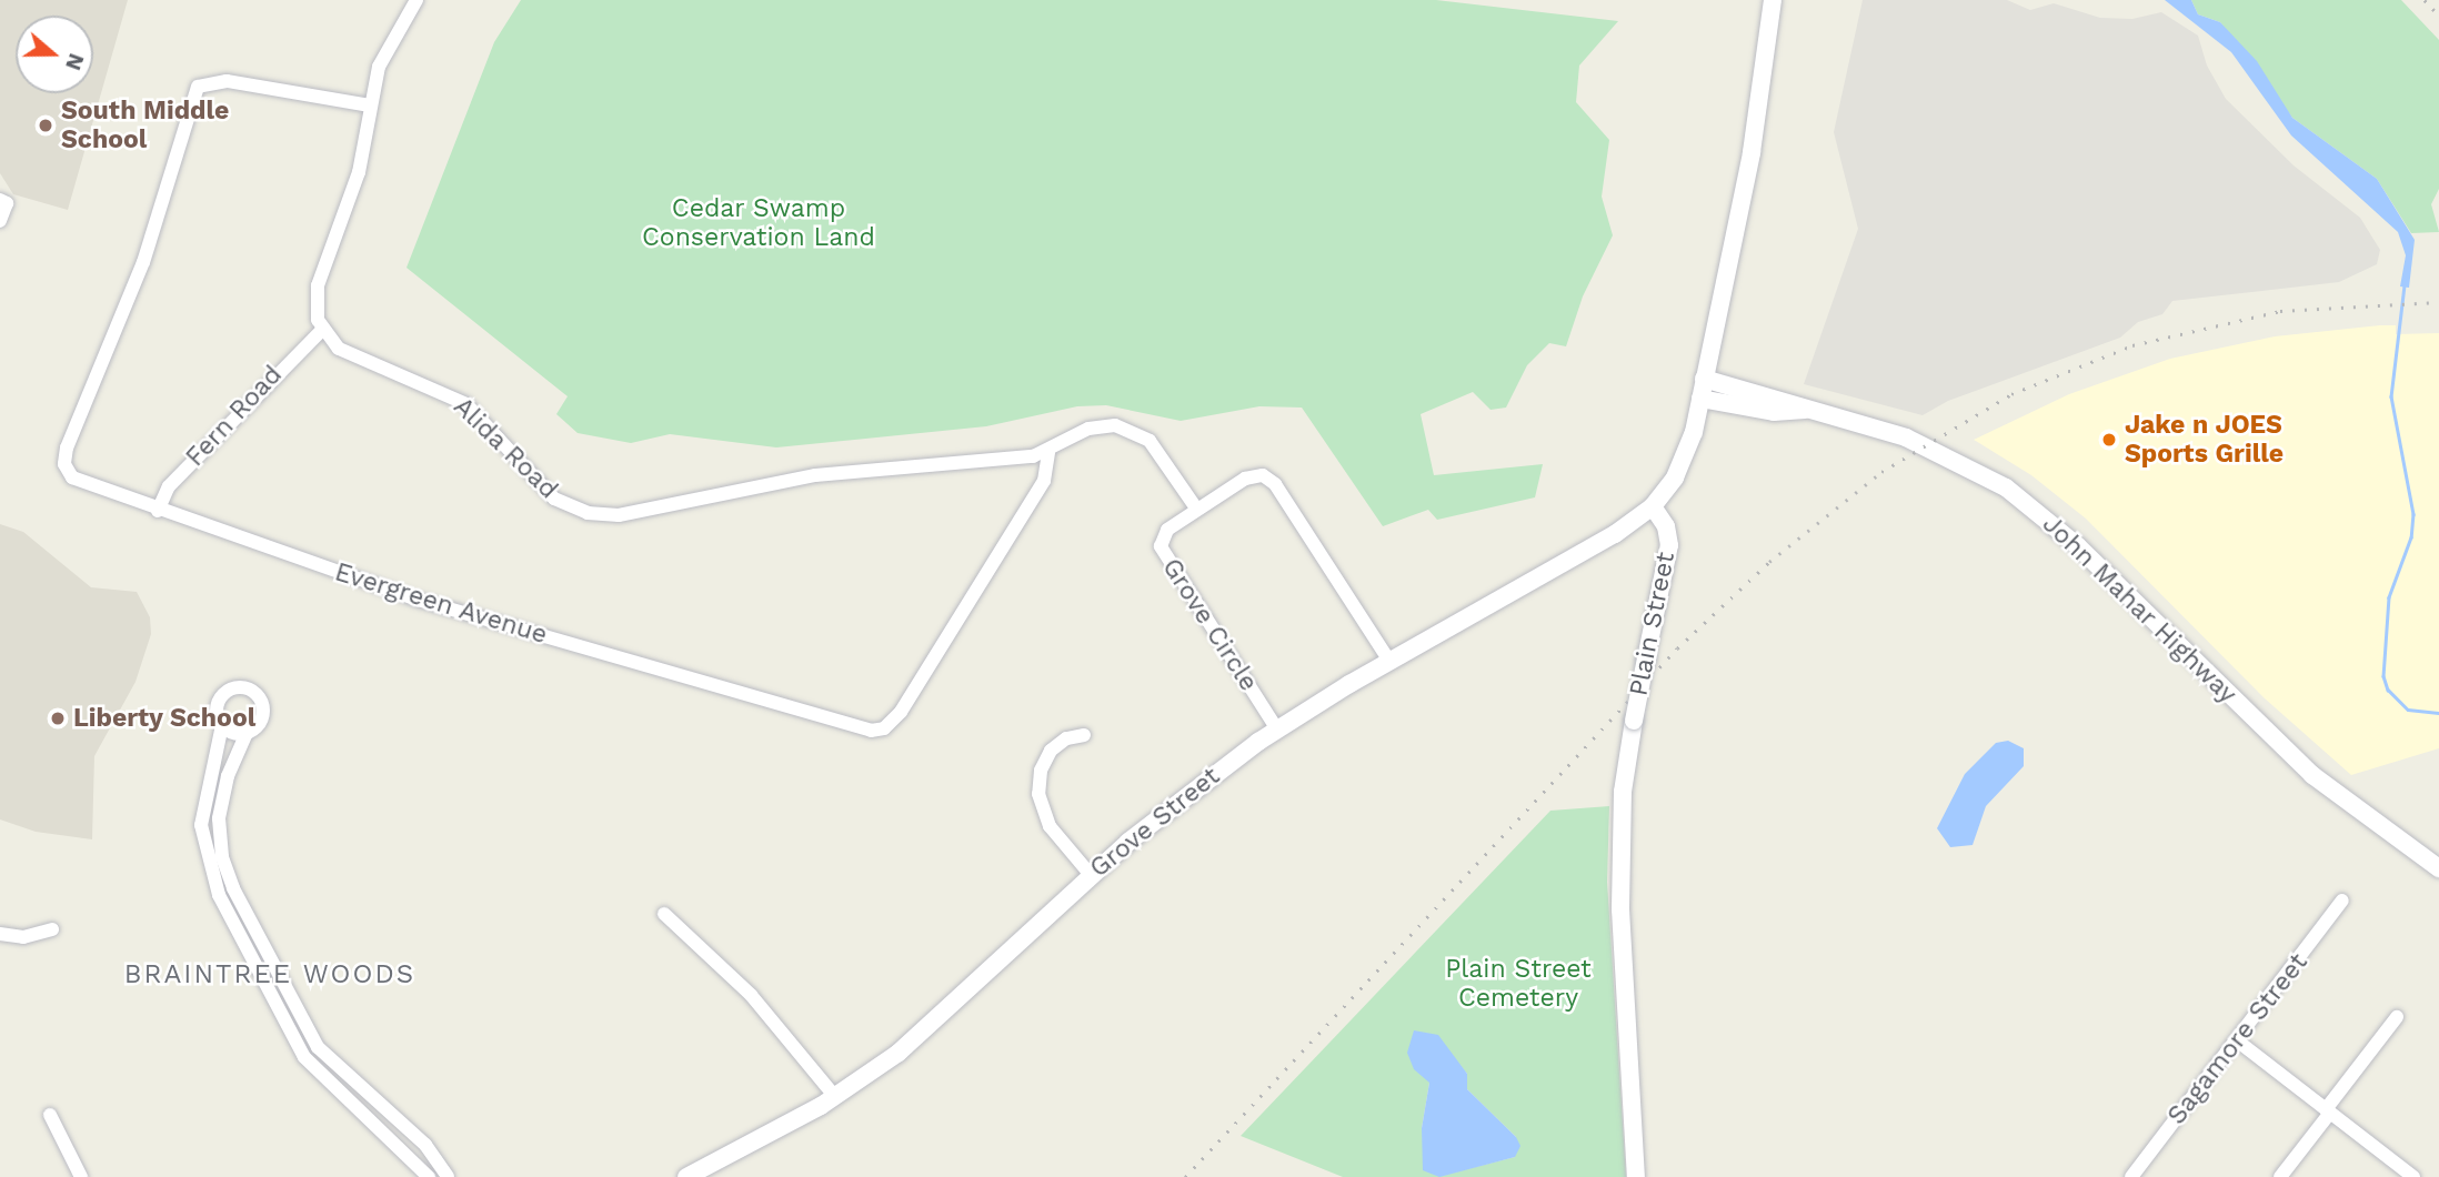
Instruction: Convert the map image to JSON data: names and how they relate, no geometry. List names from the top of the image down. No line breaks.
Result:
{"streets":{"main road":["John Mahar Highway","Plain Street","Grove Street"],"street":["Fern Road","Alida Road","Evergreen Avenue","Grove Circle","Sagamore Street"]},"crossings":[["Fern Road","Alida Road"],["Fern Road","Evergreen Avenue"],["Alida Road","Evergreen Avenue"],["Plain Street","Grove Street"],["Grove Circle","Grove Street"]],"districts":["BRAINTREE WOODS"],"parks":["Cedar Swamp Conservation Land","Plain Street Cemetery"],"places":["South Middle School","Jake n JOES Sports Grille","Liberty School"],"north":"right"}
